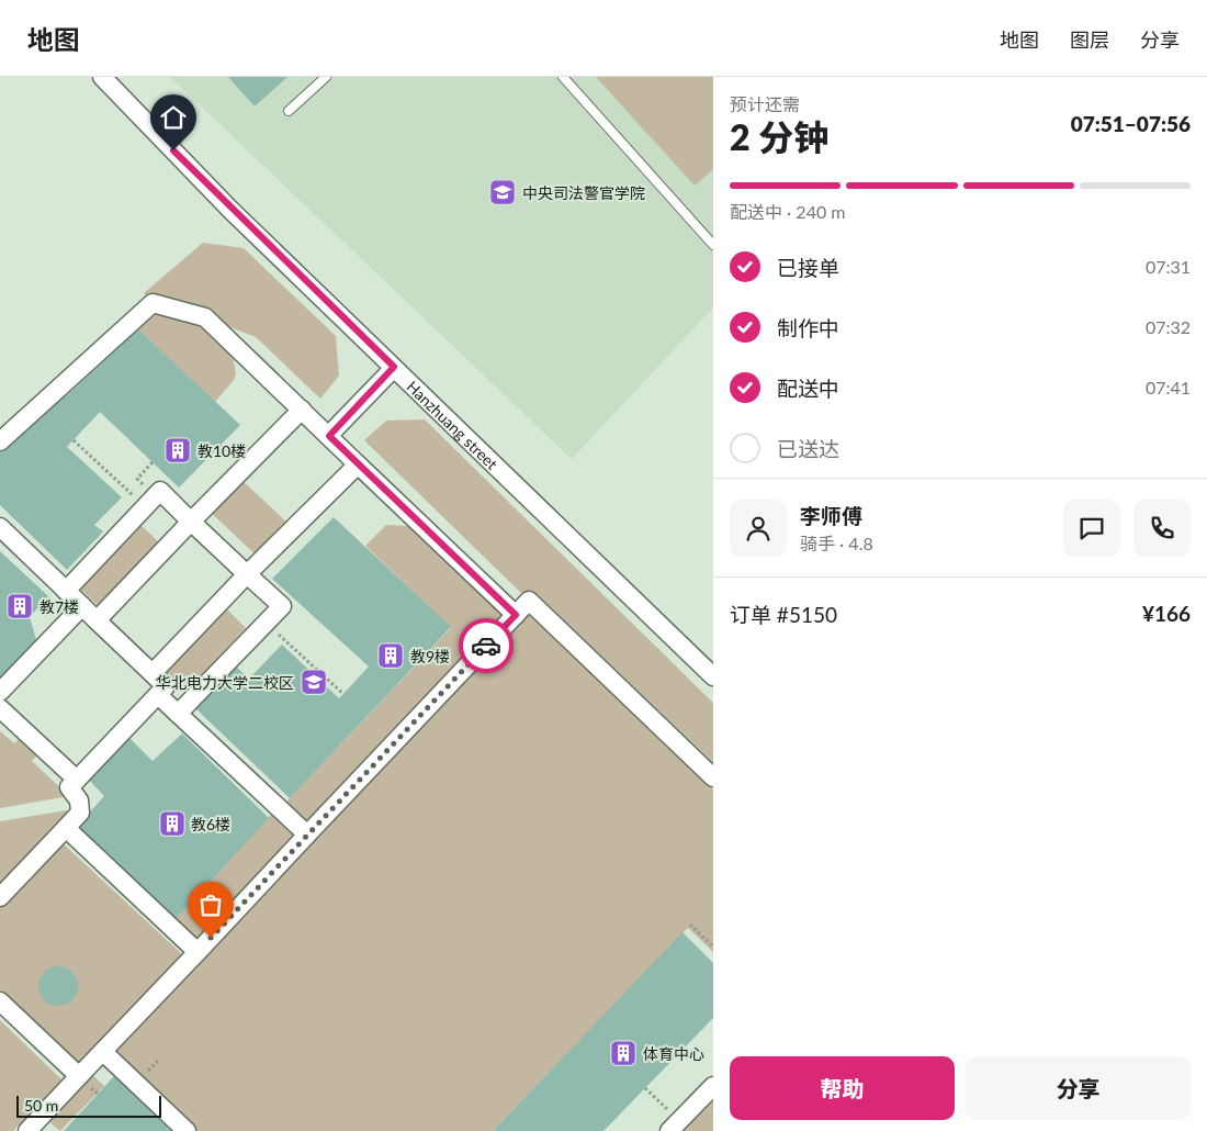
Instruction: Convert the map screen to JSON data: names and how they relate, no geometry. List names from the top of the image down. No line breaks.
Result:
{"streets":{"street":["Hanzhuang street"]},"places":{"school or university":["中央司法警官学院","华北电力大学二校区"],"building":["教10楼","教7楼","教9楼","教6楼","体育中心"]},"scale_bar":"50 m","page":{"header":"地图","nav":["地图","图层","分享"],"heading":["2 分钟","预计还需","07:51–07:56"],"panel":["李师傅","骑手 · 4.8","订单 #5150","¥166"],"bar":"配送中 · 240 m","list":[["已接单","07:31"],["制作中","07:32"],["配送中","07:41"],"已送达"],"buttons":["帮助","分享"],"scale":"50 m"}}
